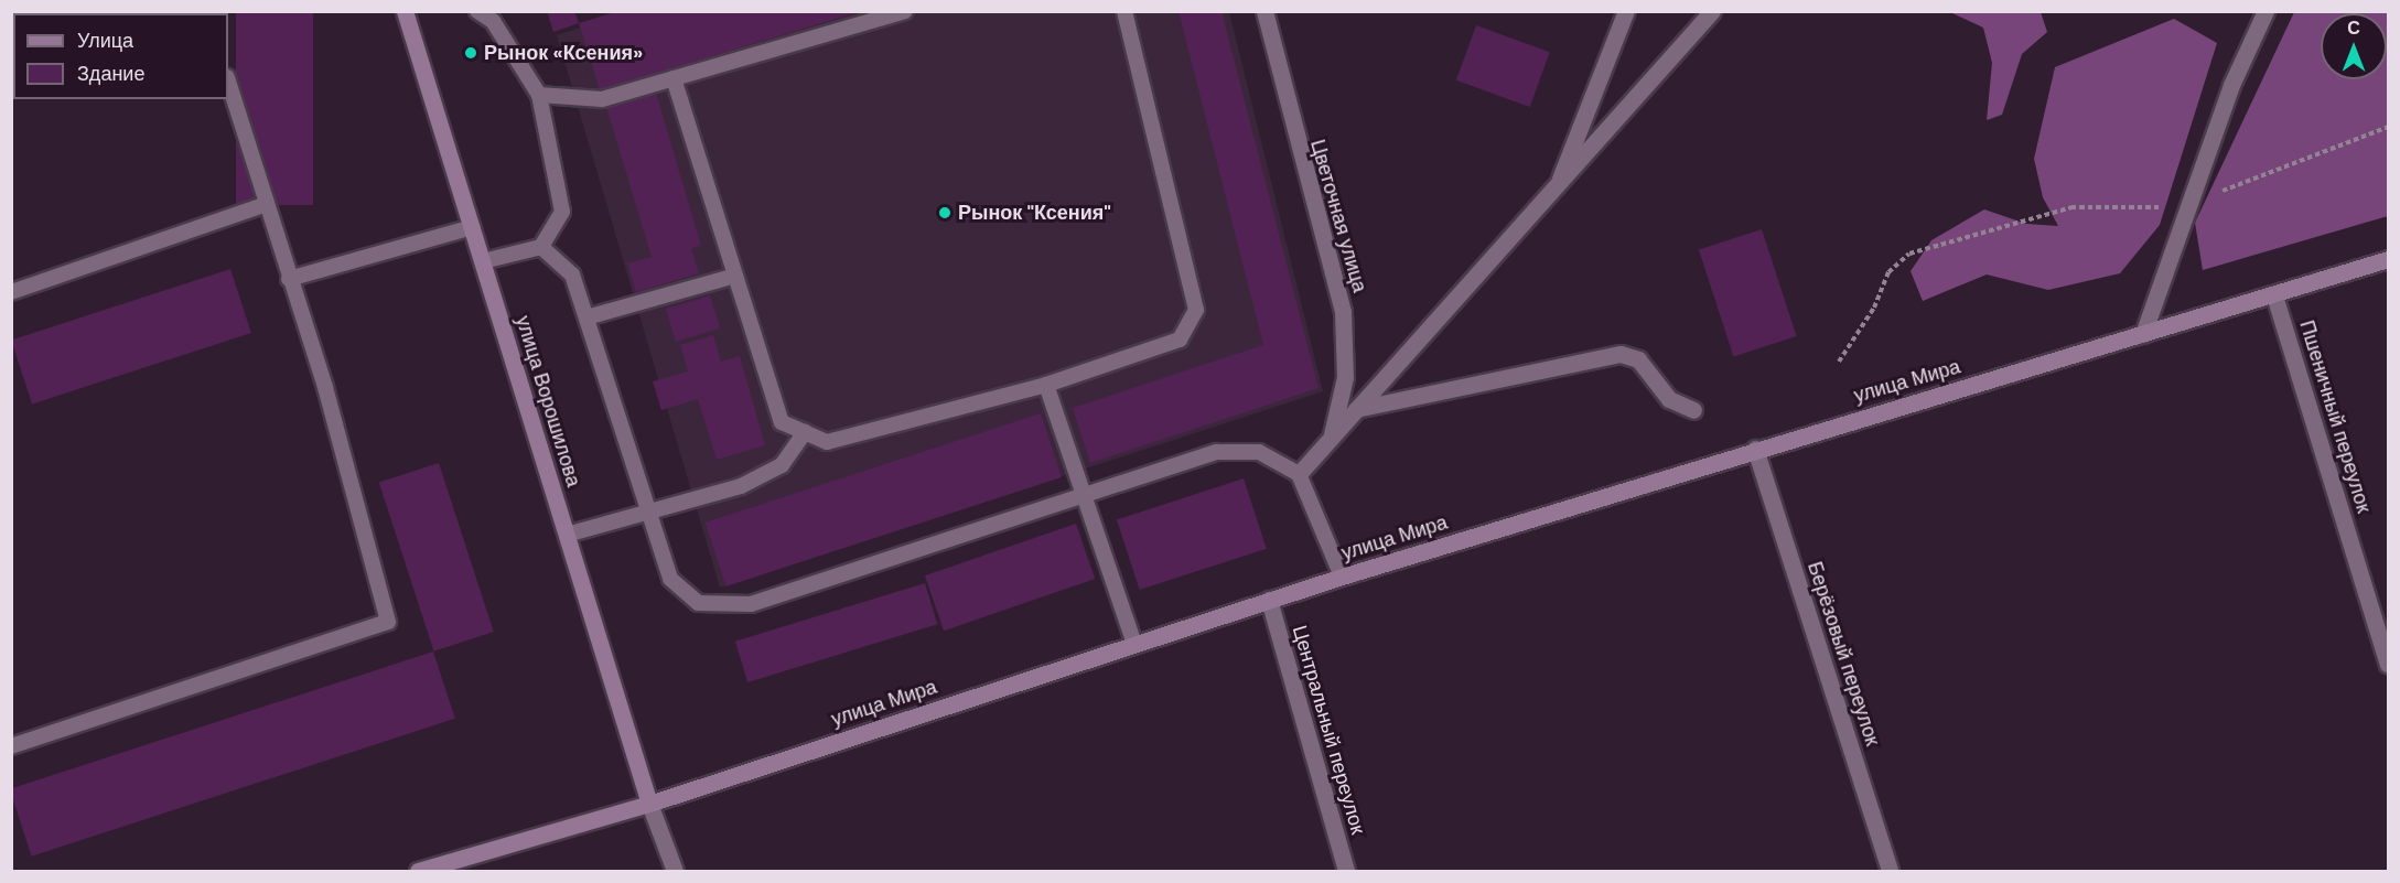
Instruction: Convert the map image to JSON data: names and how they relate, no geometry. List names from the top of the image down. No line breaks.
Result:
{"streets":{"main road":["улица Мира","улица Ворошилова"],"street":["Цветочная улица","Пшеничный переулок","Берёзовый переулок","Центральный переулок"]},"crossings":[["улица Мира","улица Ворошилова"],["улица Мира","Пшеничный переулок"],["улица Мира","Берёзовый переулок"],["улица Мира","Центральный переулок"]],"places":["Рынок «Ксения»","Рынок \"Ксения\""],"legend":["Улица","Здание"],"north":"top"}
